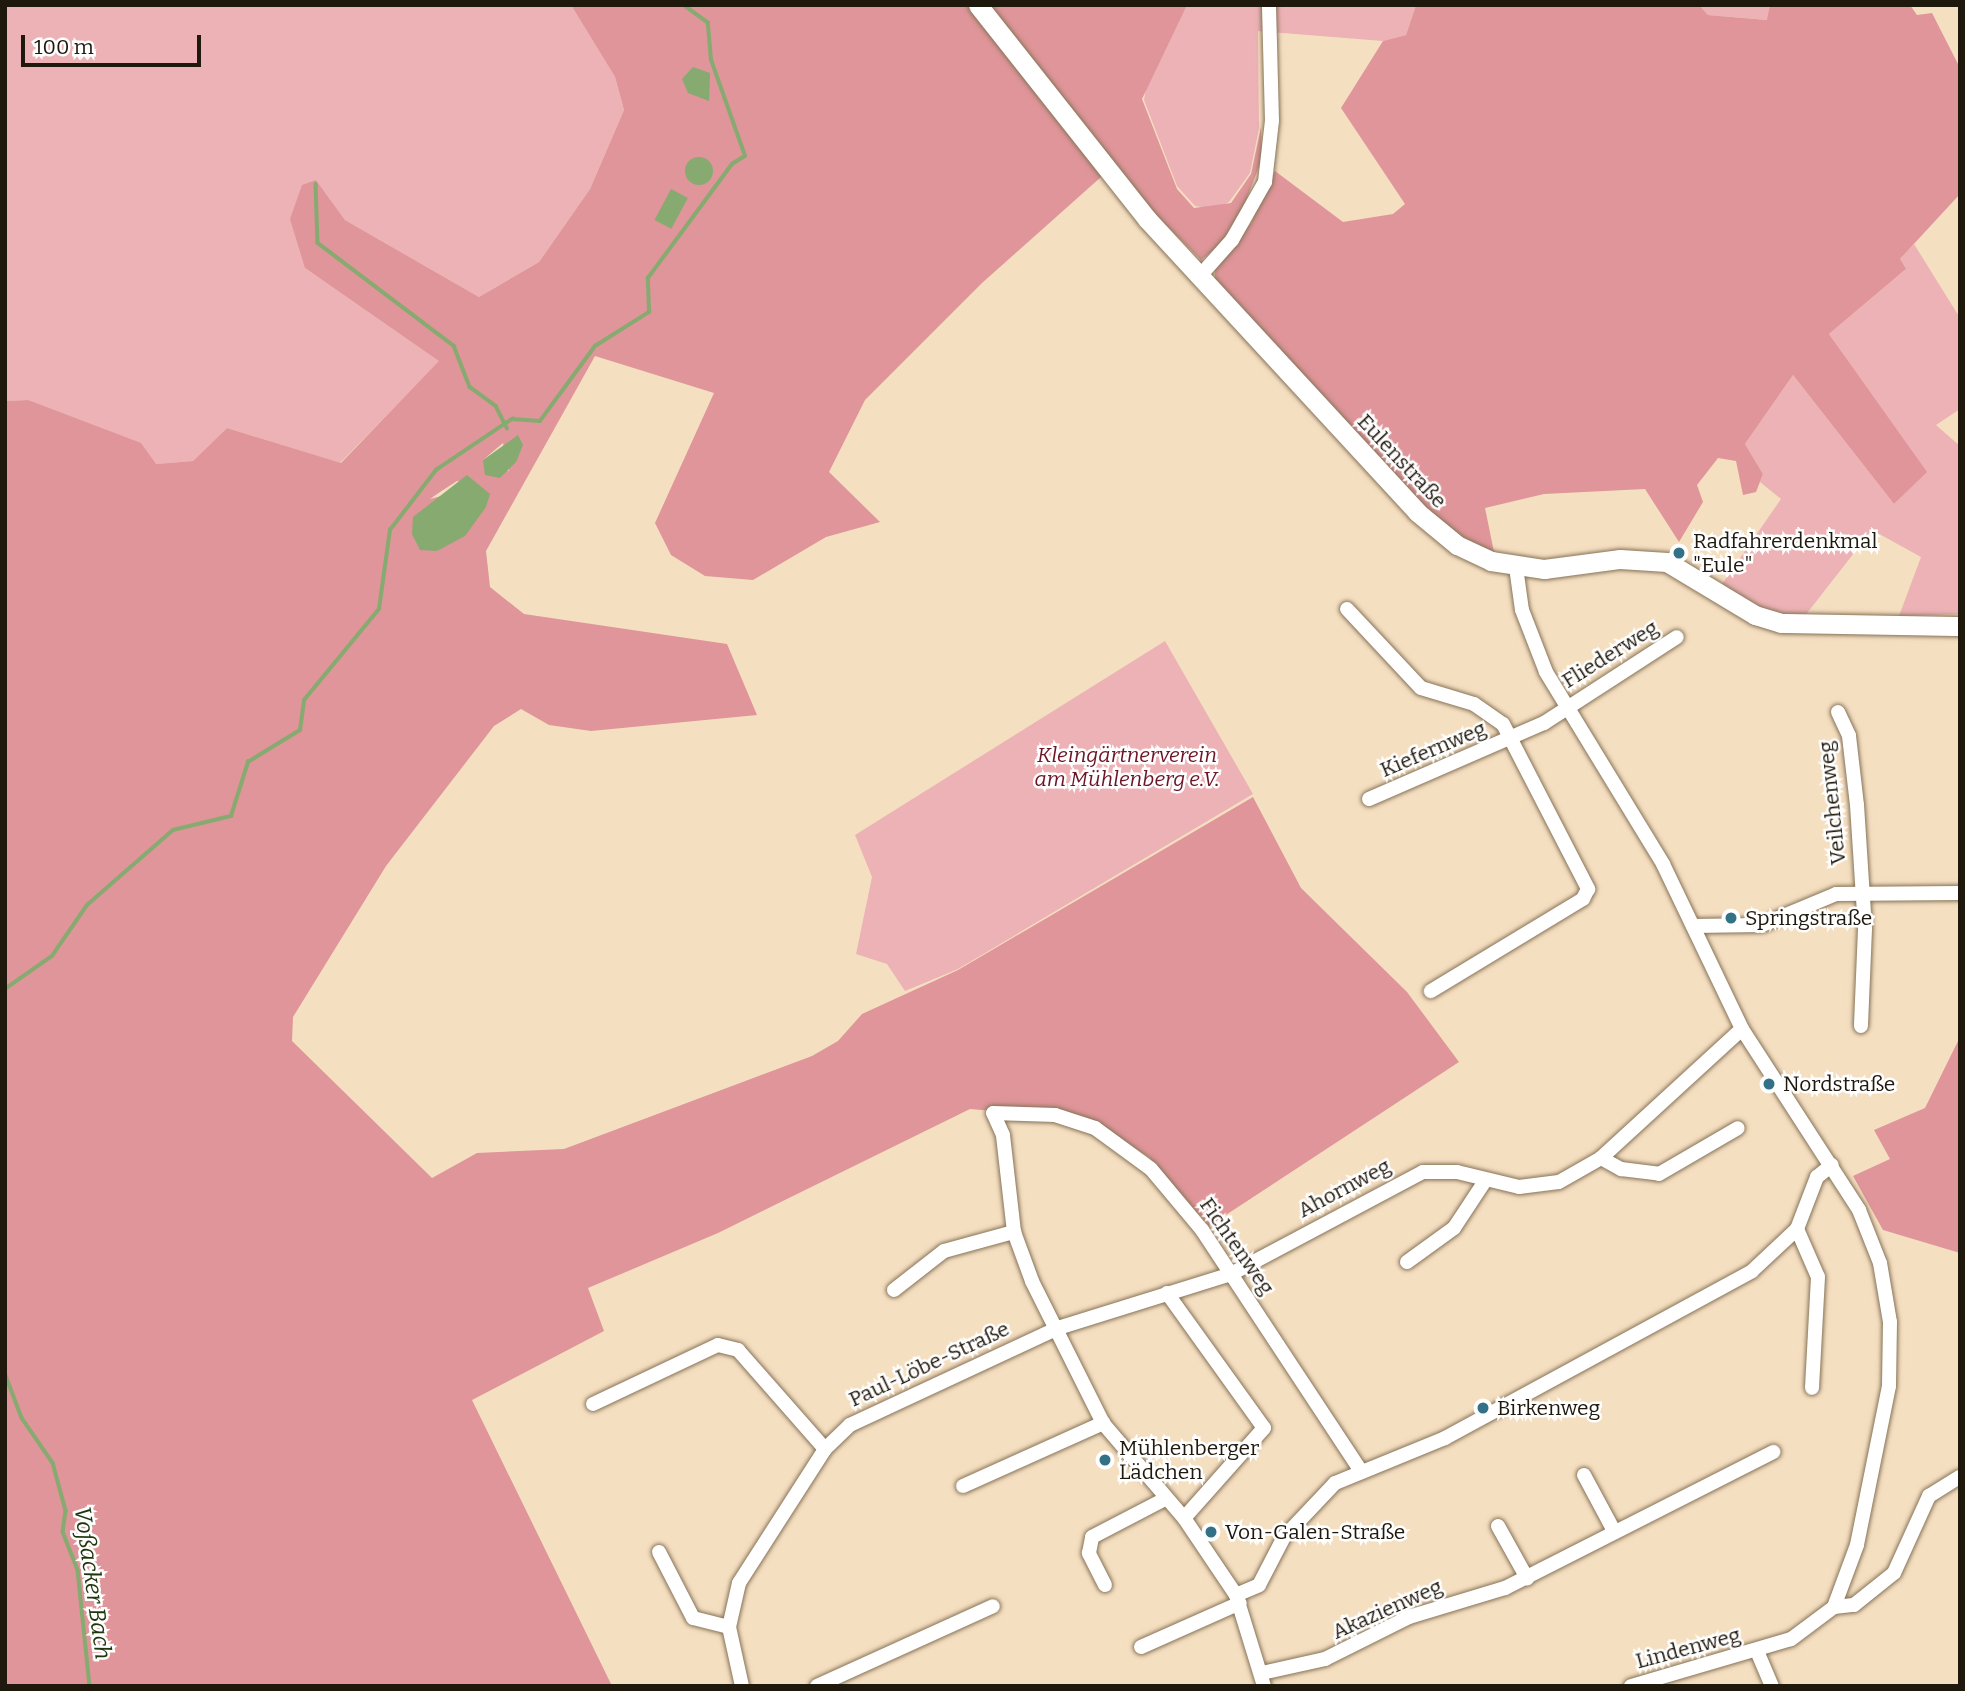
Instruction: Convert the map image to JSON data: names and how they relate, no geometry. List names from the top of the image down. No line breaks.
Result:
{"streets":{"main road":["Eulenstraße"],"street":["Fliederweg","Kiefernweg","Veilchenweg","Ahornweg","Fichtenweg","Paul-Löbe-Straße","Akazienweg","Lindenweg"]},"crossings":[["Fliederweg","Kiefernweg"],["Ahornweg","Fichtenweg"],["Ahornweg","Paul-Löbe-Straße"],["Fichtenweg","Paul-Löbe-Straße"]],"water":["Voßacker Bach"],"parks":["Kleingärtnerverein am Mühlenberg e.V."],"places":["Radfahrerdenkmal \"Eule\"","Springstraße","Nordstraße","Birkenweg","Mühlenberger Lädchen","Von-Galen-Straße"],"scale_bar":"100 m"}
